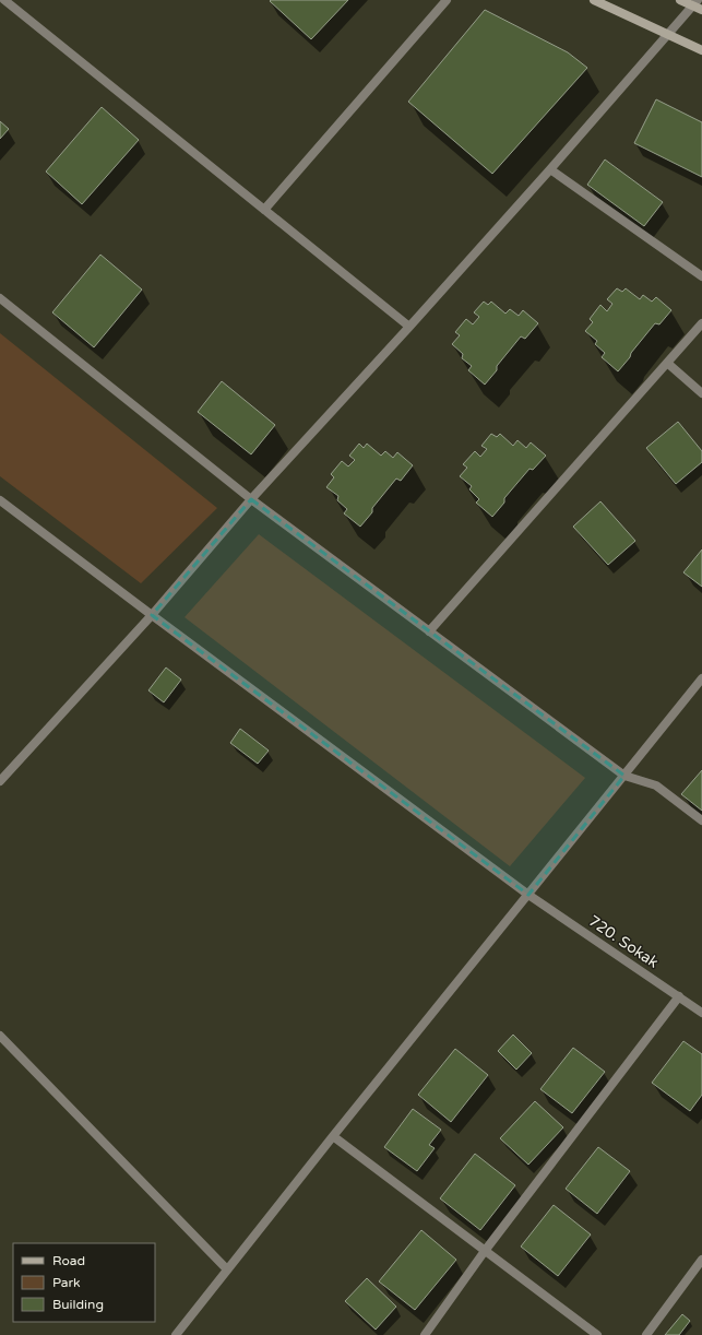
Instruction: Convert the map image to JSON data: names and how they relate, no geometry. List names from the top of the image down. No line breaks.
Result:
{"streets":{"street":["720. Sokak"]},"legend":["Road","Park","Building"]}
